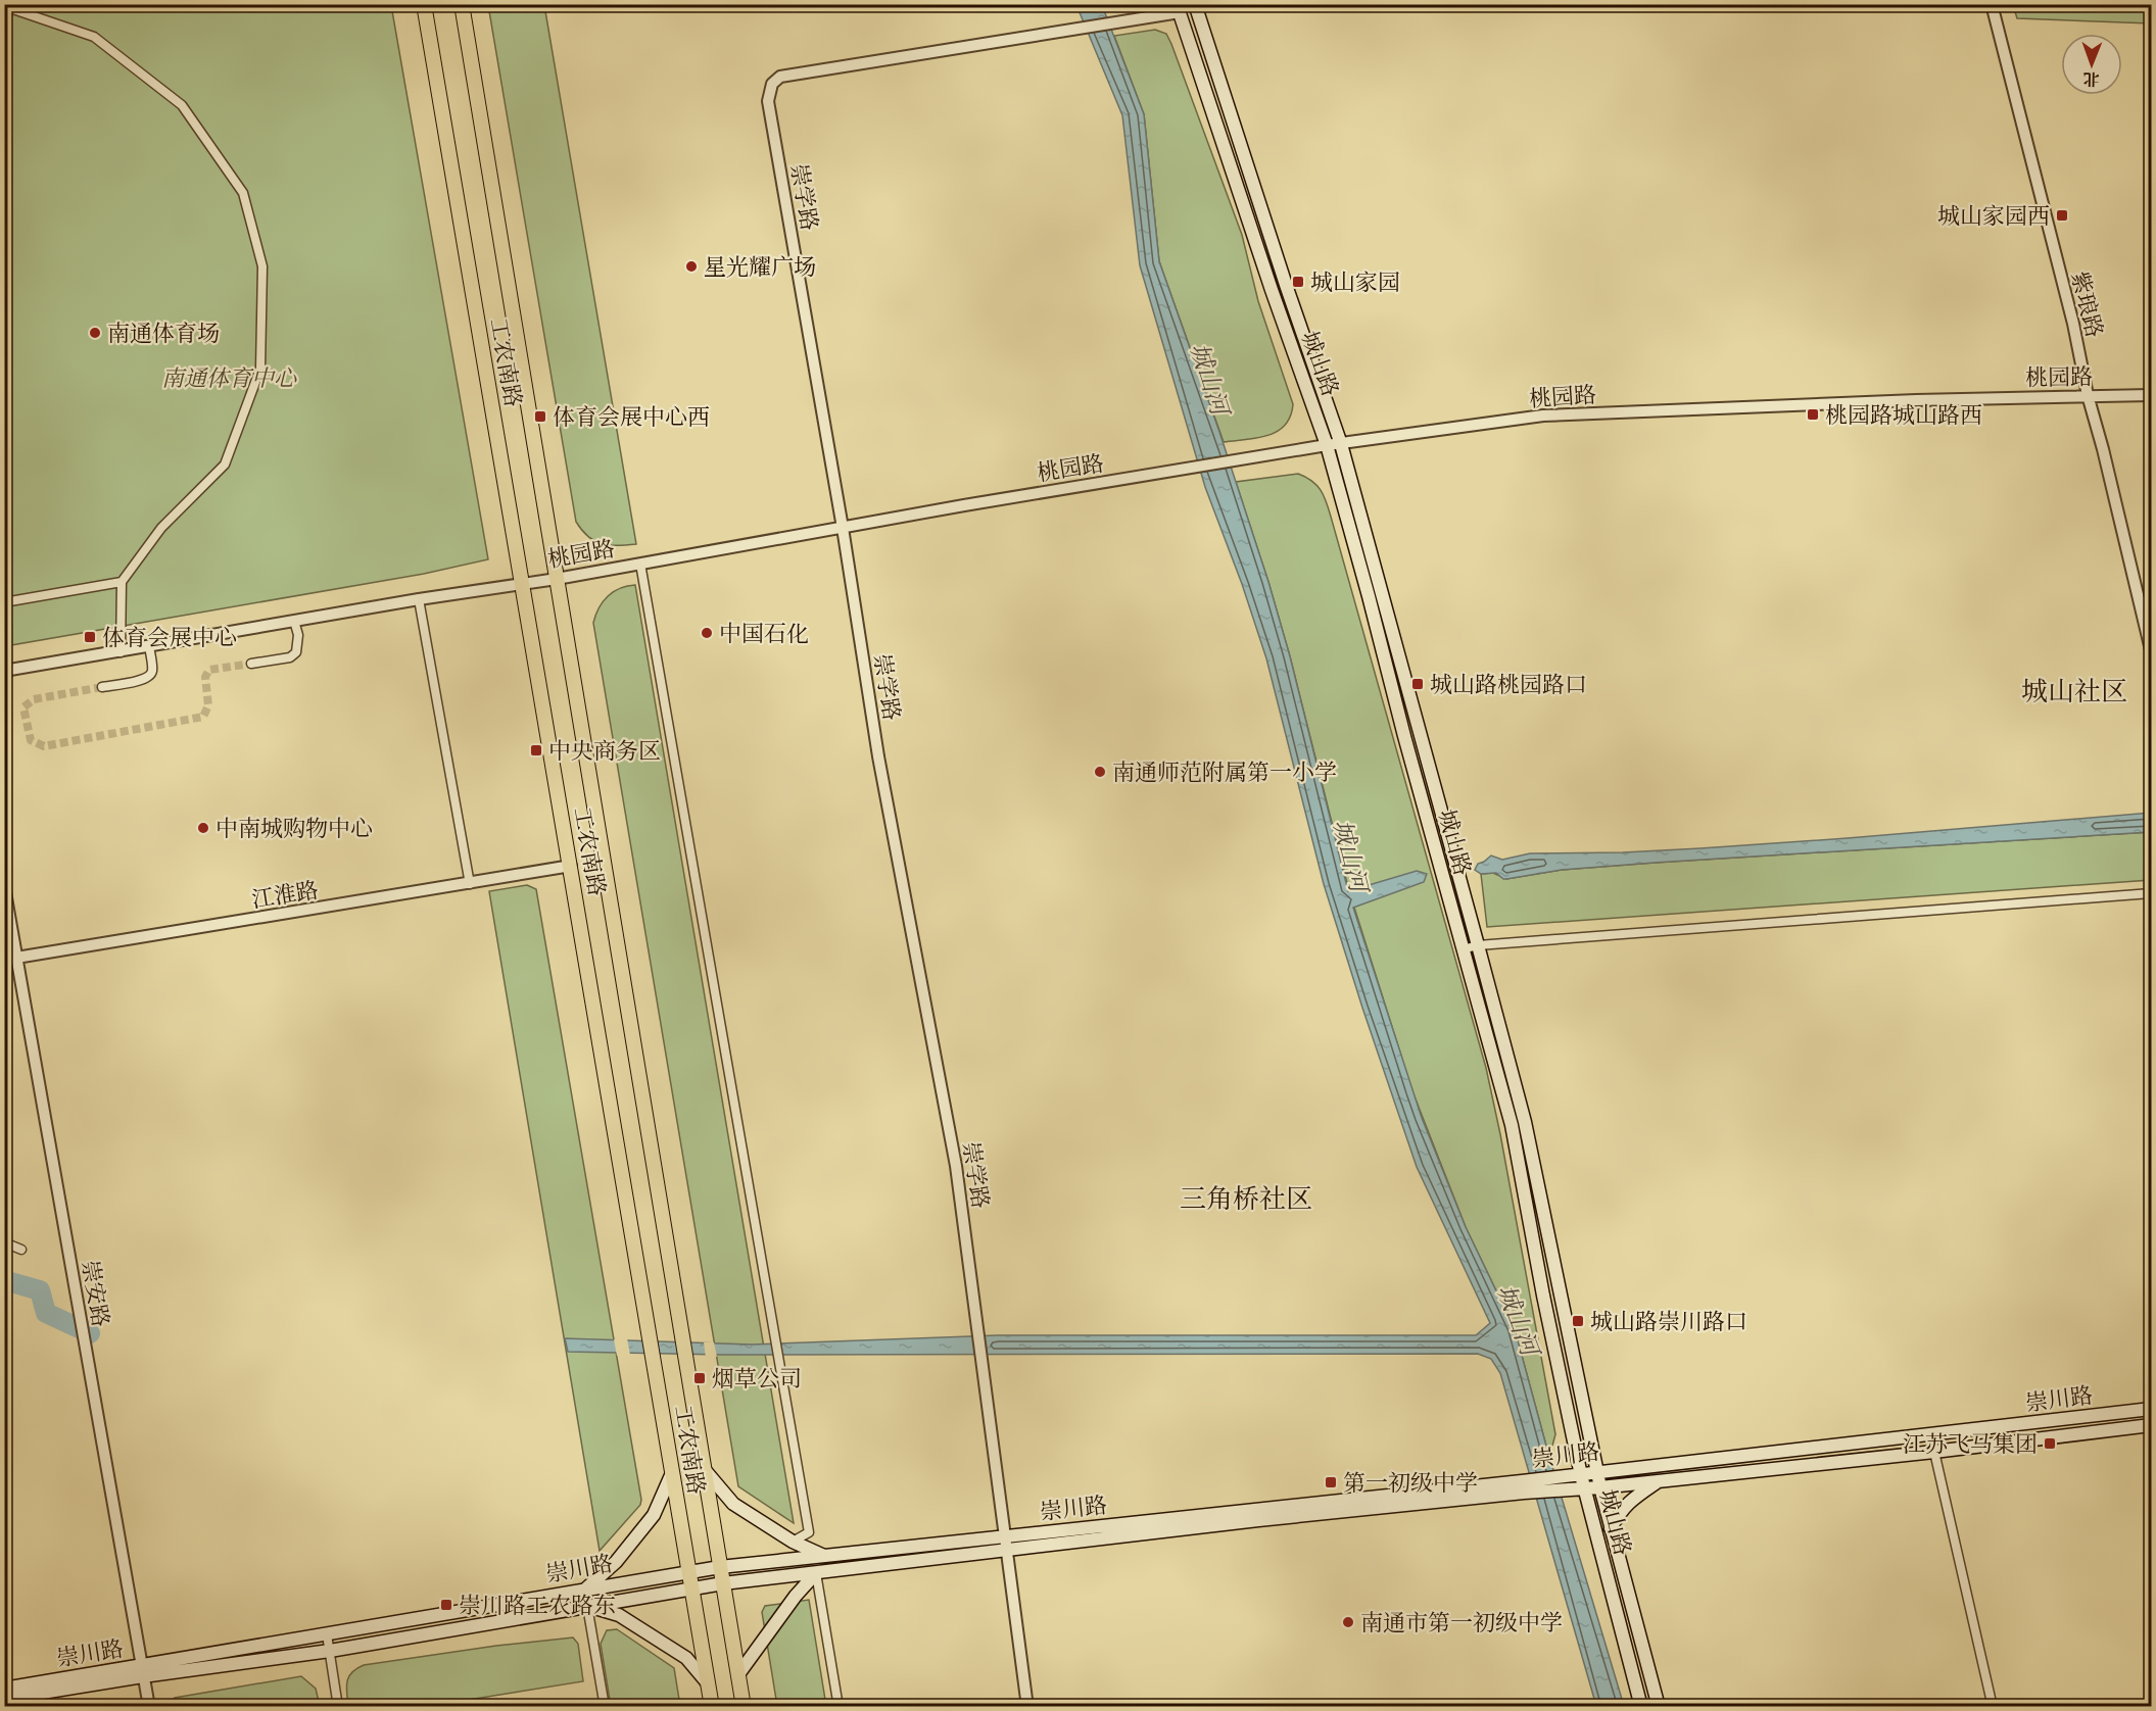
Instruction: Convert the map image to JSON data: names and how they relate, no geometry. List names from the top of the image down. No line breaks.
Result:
{"streets":{"main road":["工农南路","城山路","崇川路"],"street":["崇学路","紫琅路","桃园路","江淮路","崇安路"]},"crossings":[["崇学路","城山路"],["崇学路","桃园路"],["崇学路","崇川路"],["紫琅路","桃园路"],["工农南路","桃园路"],["工农南路","江淮路"],["工农南路","崇川路"],["城山路","桃园路"],["城山路","崇川路"],["江淮路","崇安路"],["崇安路","崇川路"]],"districts":["城山社区","三角桥社区"],"water":["城山河"],"parks":["南通体育中心"],"places":{"transit":["城山家园西","城山家园","桃园路城山路西","体育会展中心西","体育会展中心","城山路桃园路口","中央商务区","城山路崇川路口","烟草公司","江苏飞马集团","第一初级中学","崇川路工农路东"],"other":["星光耀广场","南通体育场","中国石化","南通师范附属第一小学","中南城购物中心","南通市第一初级中学"]},"north":"bottom"}
